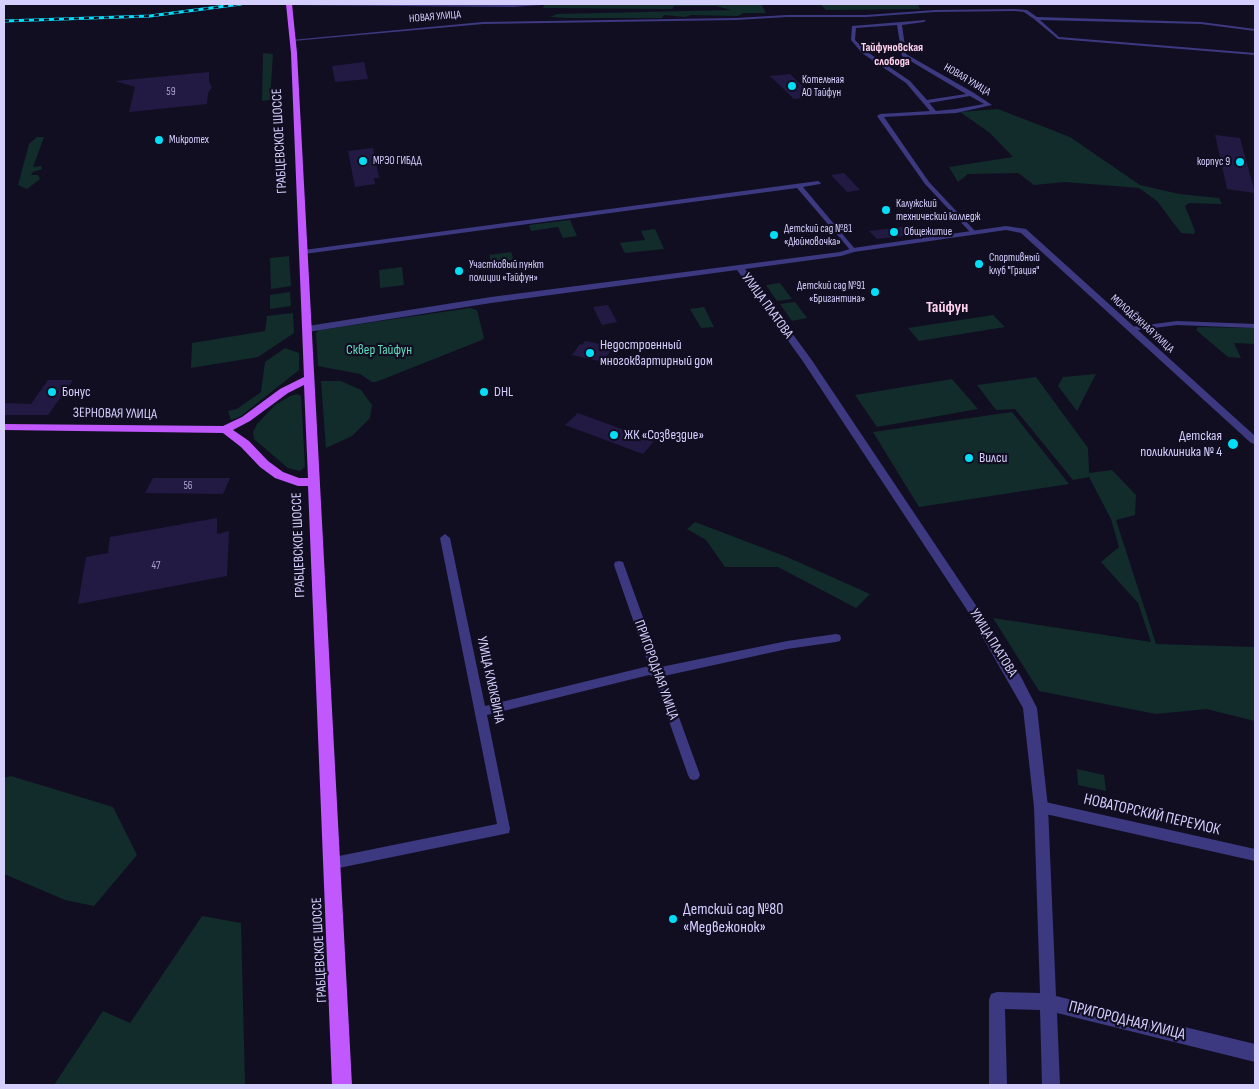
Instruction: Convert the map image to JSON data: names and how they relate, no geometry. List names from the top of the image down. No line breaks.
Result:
{"streets":{"main road":["ГРАБЦЕВСКОЕ ШОССЕ","ЗЕРНОВАЯ УЛИЦА"],"street":["НОВАЯ УЛИЦА","УЛИЦА ПЛАТОВА","МОЛОДЁЖНАЯ УЛИЦА","ПРИГОРОДНАЯ УЛИЦА","УЛИЦА КЛЮКВИНА","НОВАТОРСКИЙ ПЕРЕУЛОК"]},"crossings":[["НОВАЯ УЛИЦА","ГРАБЦЕВСКОЕ ШОССЕ"],["ГРАБЦЕВСКОЕ ШОССЕ","УЛИЦА КЛЮКВИНА"],["УЛИЦА ПЛАТОВА","ПРИГОРОДНАЯ УЛИЦА"],["УЛИЦА ПЛАТОВА","НОВАТОРСКИЙ ПЕРЕУЛОК"]],"districts":["Тайфуновская слобода","Тайфун"],"parks":["Сквер Тайфун"],"places":["Котельная АО Тайфун","Микротех","МРЭО ГИБДД","корпус 9","Калужский технический колледж","Общежитие","Детский сад №81 «Дюймовочка»","Спортивный клуб \"Грация\"","Участковый пункт полиции «Тайфун»","Детский сад №91 «Бригантина»","Недостроенный многоквартирный дом","Бонус","DHL","ЖК «Созвездие»","Детская поликлиника № 4","Вилси","Детский сад №80 «Медвежонок»"],"house_numbers":["59","56","47"]}
